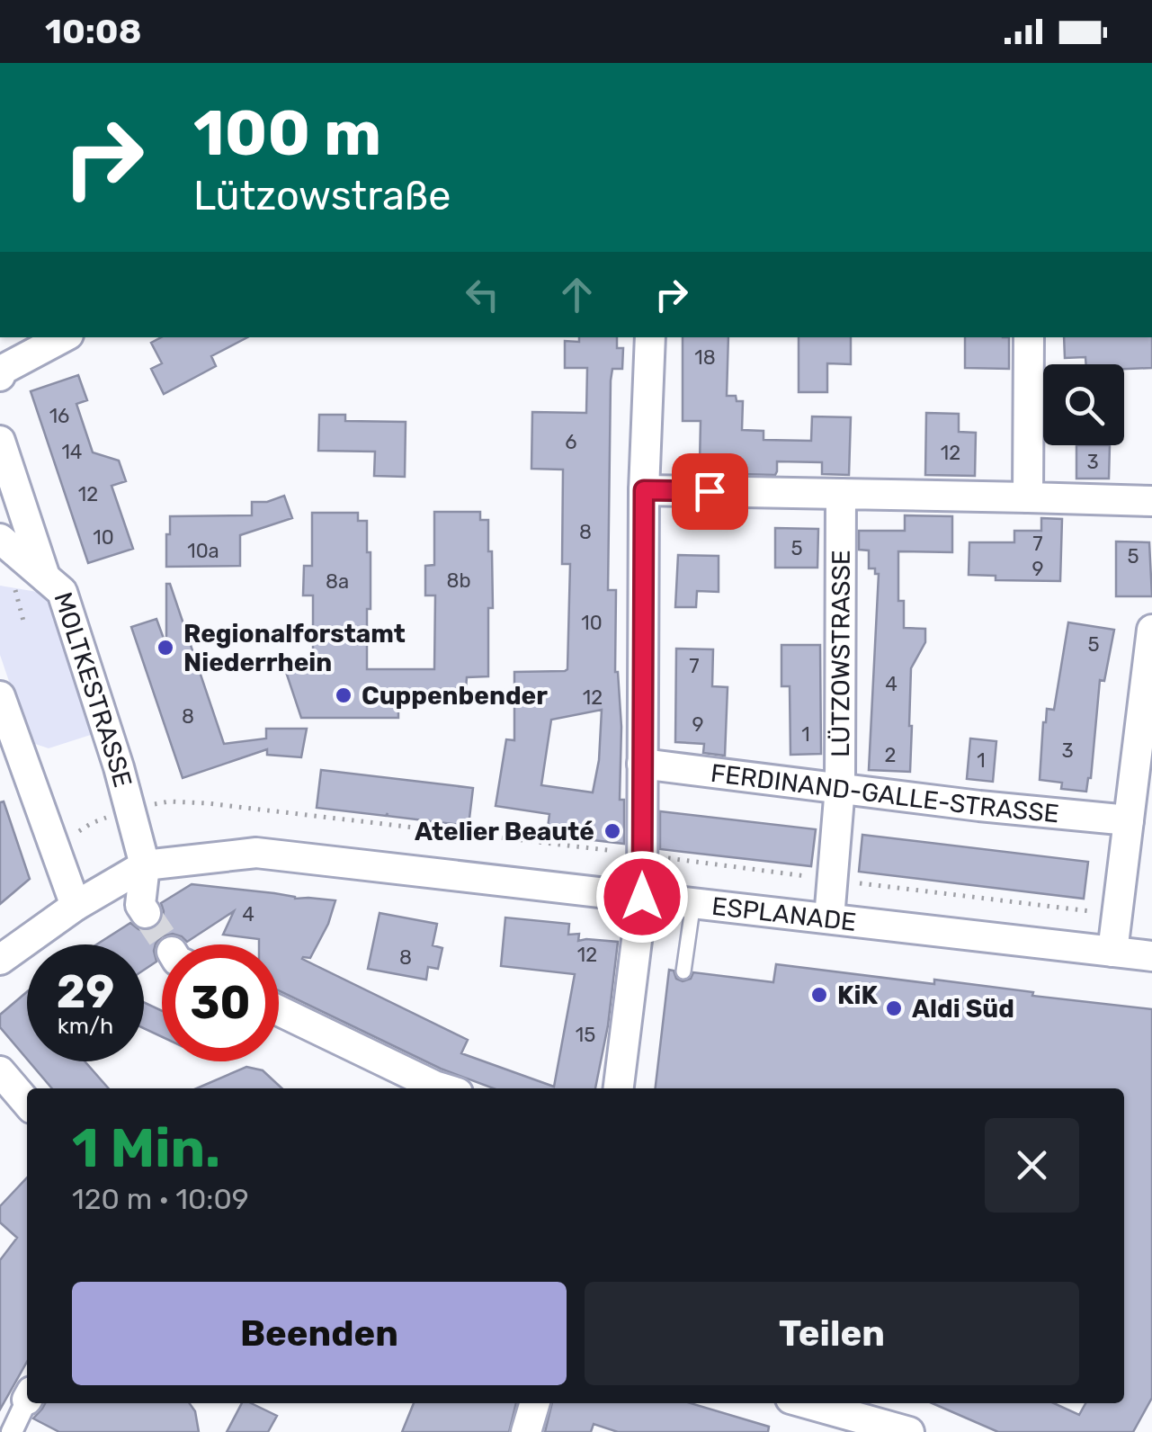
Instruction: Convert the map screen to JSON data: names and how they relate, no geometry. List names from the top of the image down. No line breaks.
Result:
{"streets":{"street":["LÜTZOWSTRASSE","MOLTKESTRASSE","FERDINAND-GALLE-STRASSE","ESPLANADE"]},"crossings":[["LÜTZOWSTRASSE","FERDINAND-GALLE-STRASSE"],["LÜTZOWSTRASSE","ESPLANADE"],["MOLTKESTRASSE","ESPLANADE"]],"places":["Regionalforstamt Niederrhein","Cuppenbender","Atelier Beauté","KiK","Aldi Süd"],"house_numbers":["18","16","6","14","12","3","12","8","10","7","5","10a","5","9","8b","8a","10","5","7","4","12","8","9","1","3","2","1","4","12","8","15"],"page":{"status":"10:08","turn":["100 m","Lützowstraße"],"speed":"29 km/h","limit":"30","heading":["1 Min.","120 m · 10:09"],"buttons":["Beenden","Teilen"]}}
